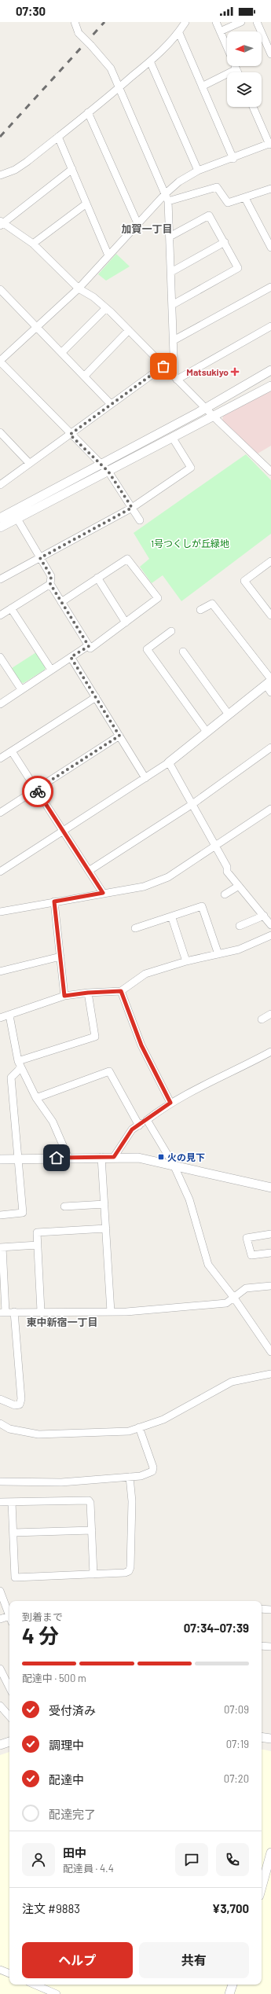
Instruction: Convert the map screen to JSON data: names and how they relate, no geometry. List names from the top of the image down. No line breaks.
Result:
{"districts":["加賀一丁目","東中新宿一丁目"],"parks":["1号つくしが丘緑地"],"places":{"health":["Matsukiyo"],"transit":["火の見下"]},"north":"left","page":{"status":"07:30","heading":["4 分","到着まで","07:34–07:39"],"panel":["田中","配達員 · 4.4","注文 #9883","¥3,700"],"bar":"配達中 · 500 m","list":[["受付済み","07:09"],["調理中","07:19"],["配達中","07:20"],"配達完了"],"buttons":["ヘルプ","共有"]}}
